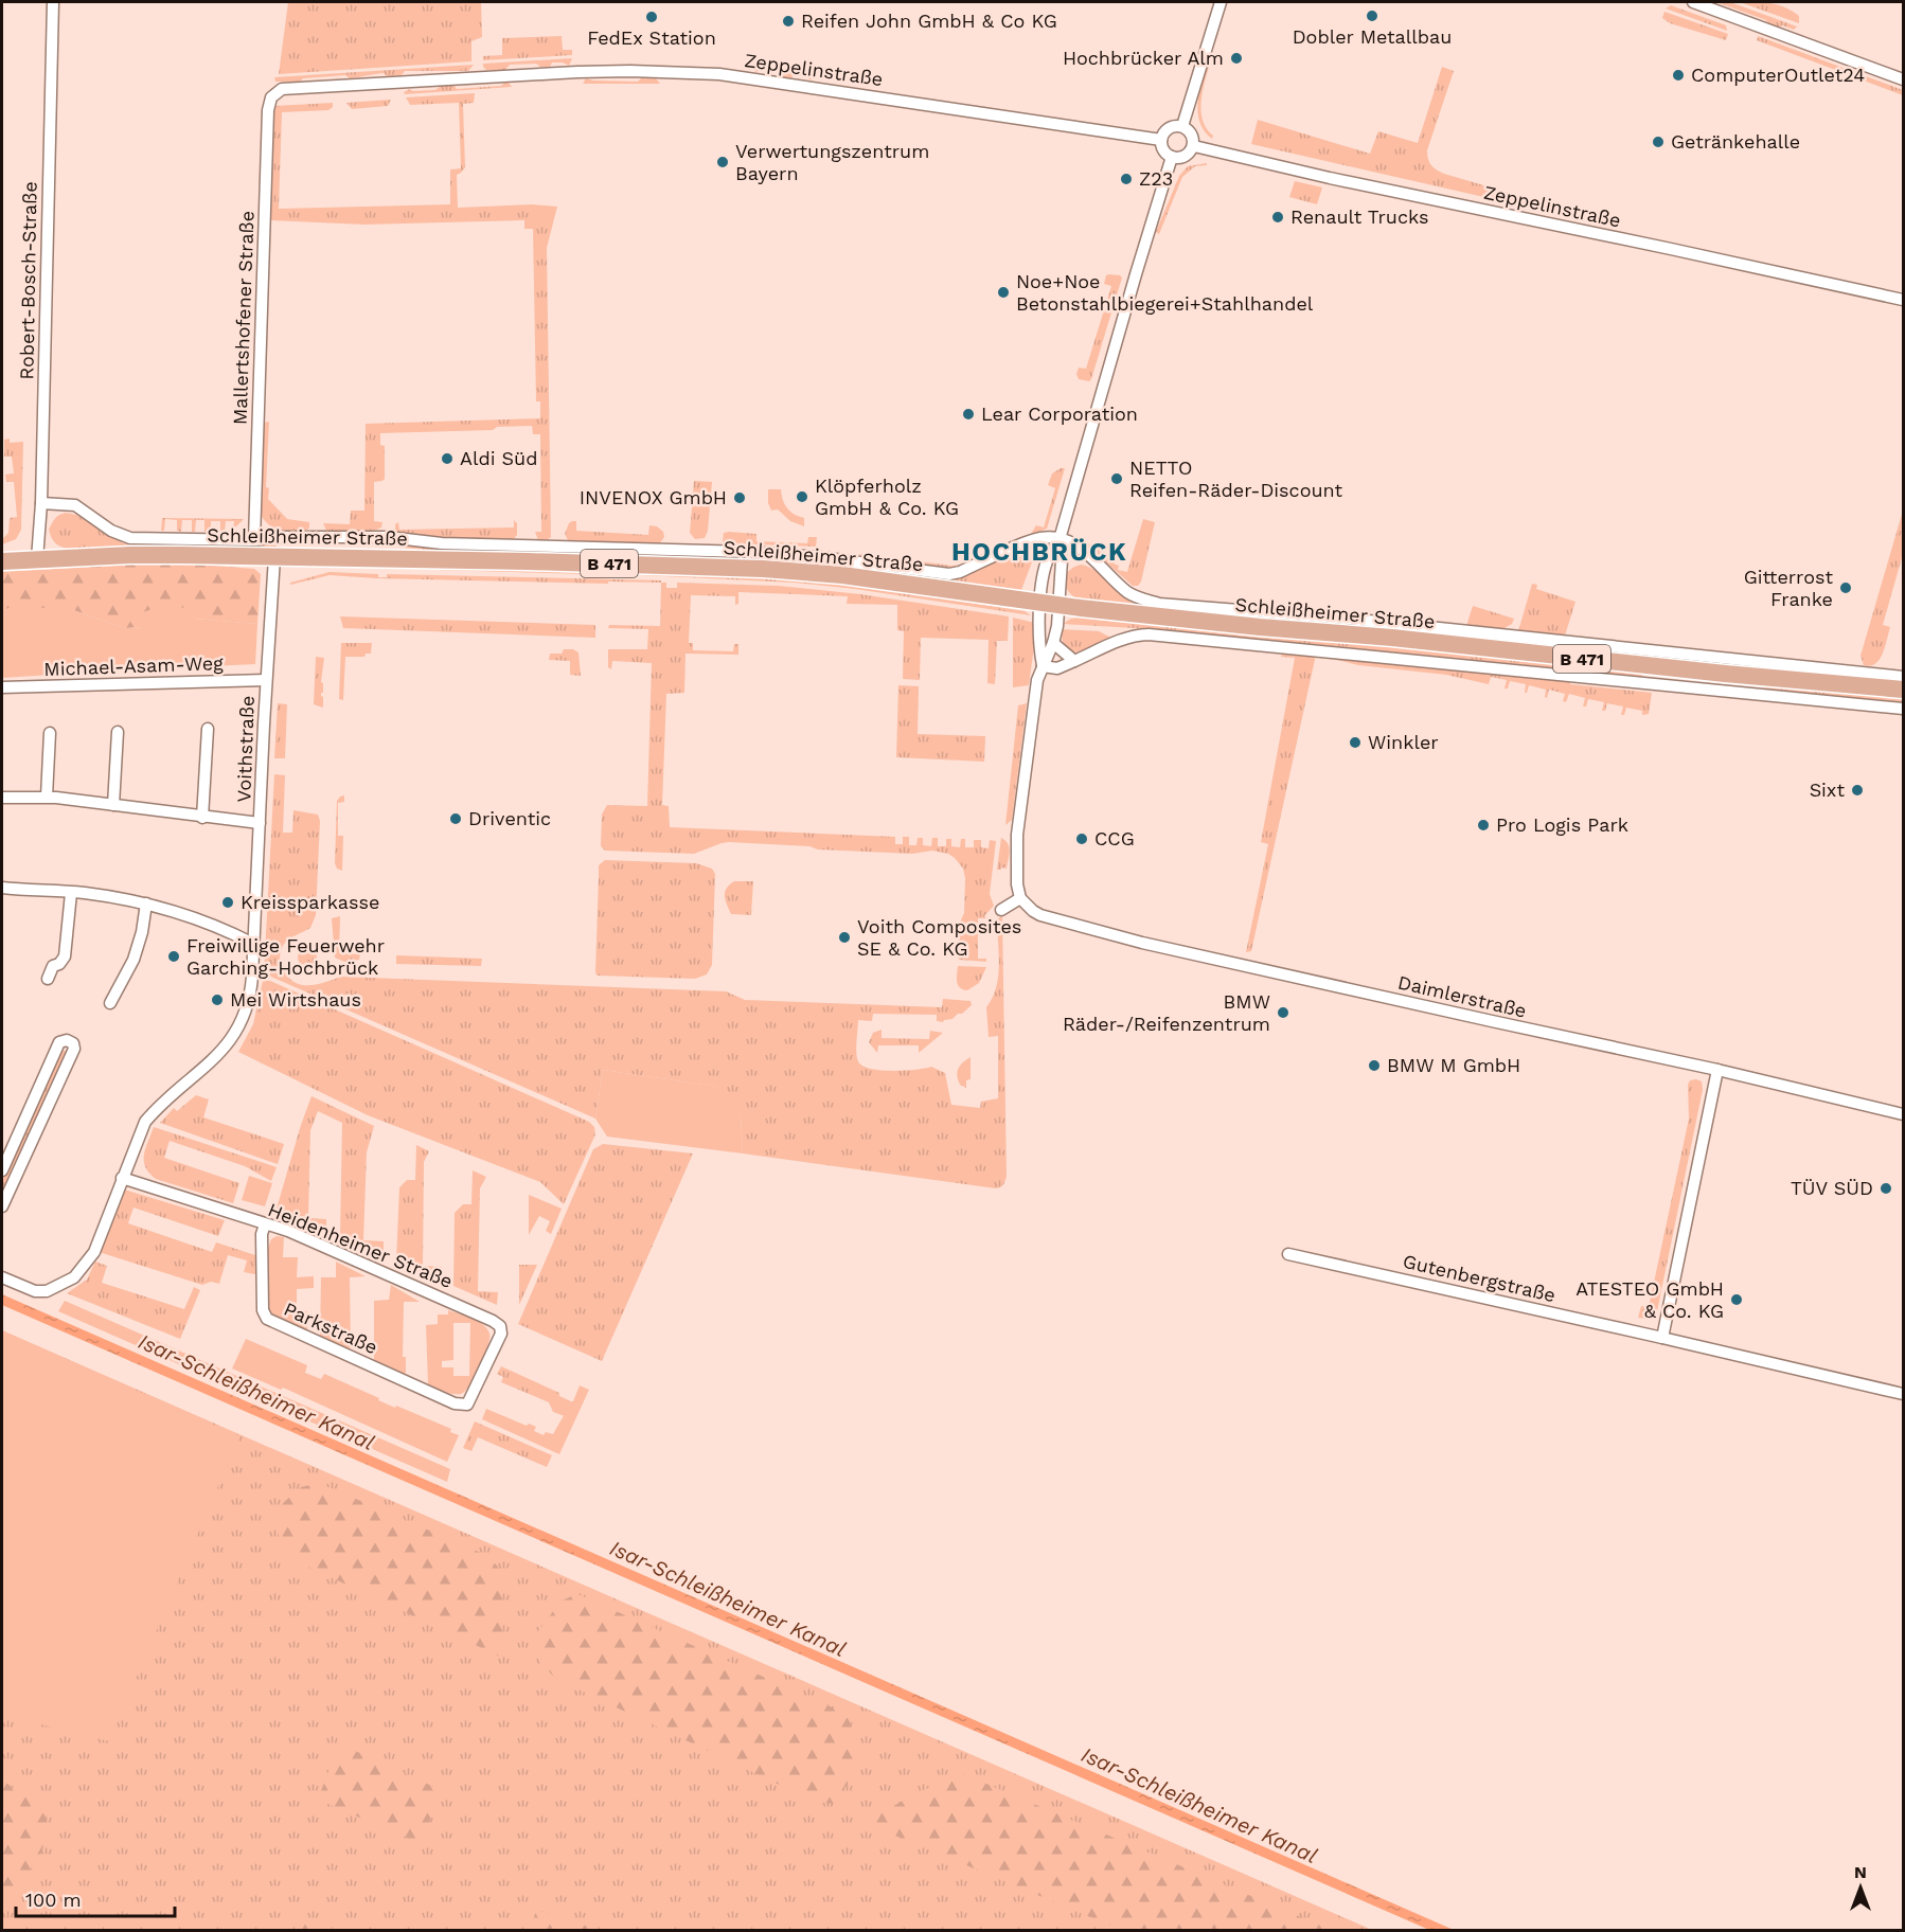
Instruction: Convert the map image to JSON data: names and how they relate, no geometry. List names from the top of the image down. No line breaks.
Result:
{"streets":{"main road":["Schleißheimer Straße","B 471"],"street":["Zeppelinstraße","Robert-Bosch-Straße","Mallertshofener Straße","Michael-Asam-Weg","Voithstraße","Daimlerstraße","Heidenheimer Straße","Gutenbergstraße","Parkstraße"]},"crossings":[["Zeppelinstraße","Mallertshofener Straße"],["Robert-Bosch-Straße","Schleißheimer Straße"],["Mallertshofener Straße","Schleißheimer Straße"],["Schleißheimer Straße","Voithstraße"],["Michael-Asam-Weg","Voithstraße"],["Voithstraße","Heidenheimer Straße"],["Heidenheimer Straße","Parkstraße"]],"districts":["HOCHBRÜCK"],"water":["Isar-Schleißheimer Kanal"],"places":["Dobler Metallbau","FedEx Station","Reifen John GmbH & Co KG","Hochbrücker Alm","ComputerOutlet24","Getränkehalle","Verwertungszentrum Bayern","Z23","Renault Trucks","Noe+Noe Betonstahlbiegerei+Stahlhandel","Lear Corporation","Aldi Süd","NETTO Reifen-Räder-Discount","Klöpferholz GmbH & Co. KG","INVENOX GmbH","Gitterrost Franke","Winkler","Sixt","Driventic","Pro Logis Park","CCG","Kreissparkasse","Voith Composites SE & Co. KG","Freiwillige Feuerwehr Garching-Hochbrück","Mei Wirtshaus","BMW Räder-/Reifenzentrum","BMW M GmbH","TÜV SÜD","ATESTEO GmbH & Co. KG"],"scale_bar":"100 m","north":"top"}
